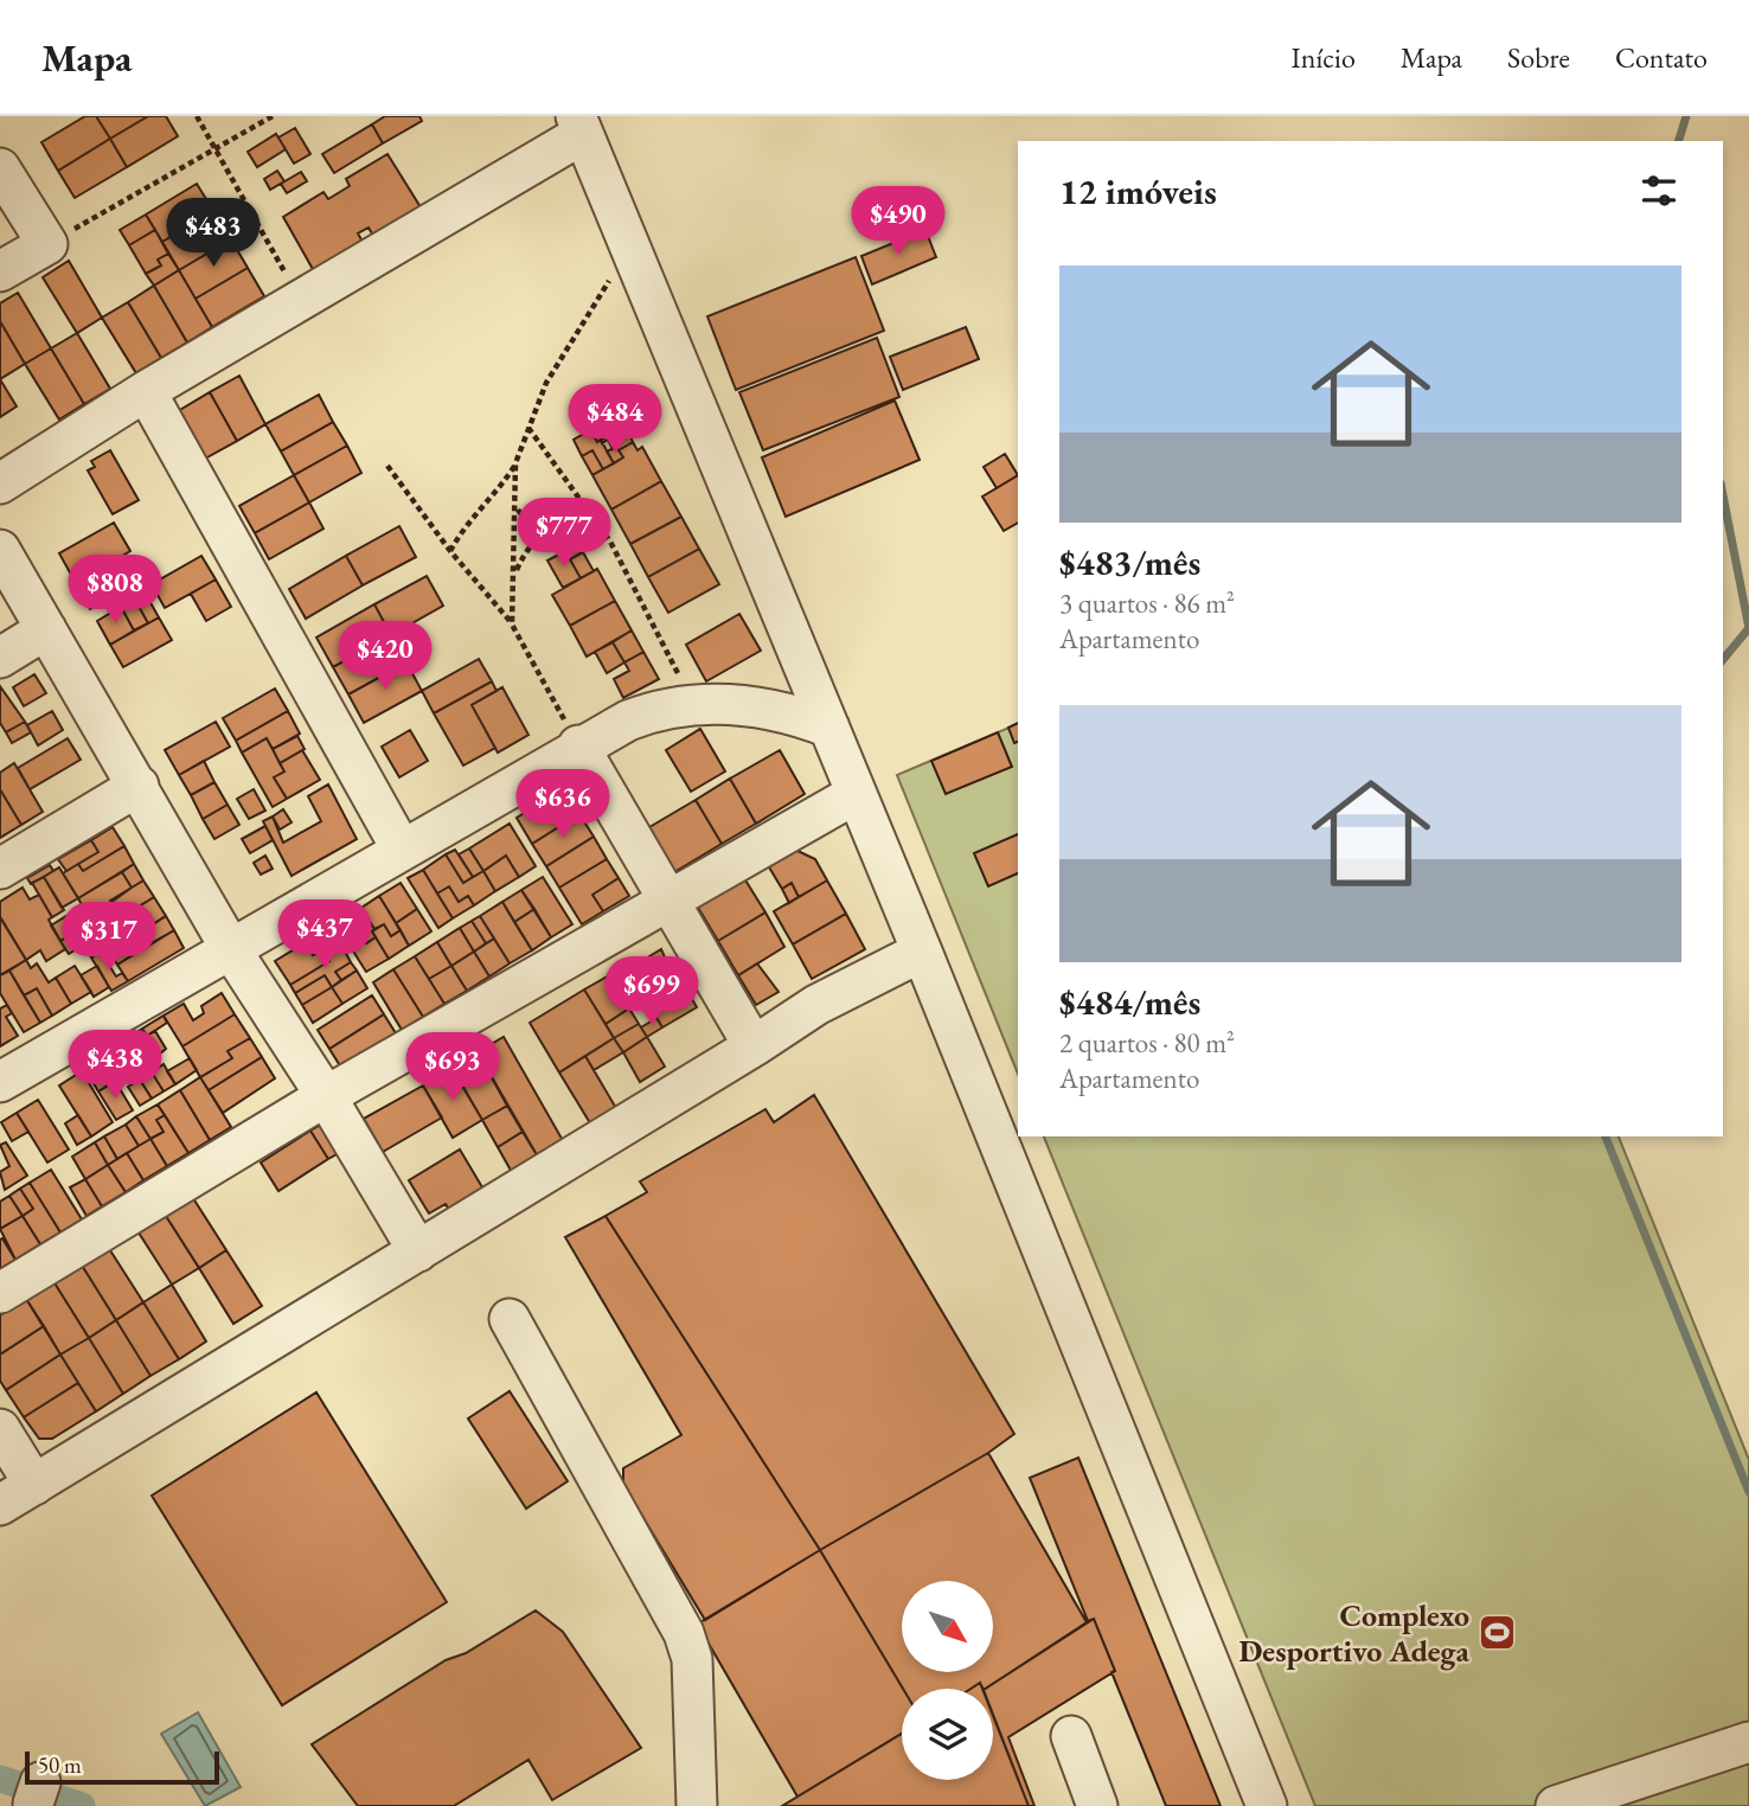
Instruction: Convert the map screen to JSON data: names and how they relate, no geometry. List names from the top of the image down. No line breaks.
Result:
{"places":{"sports":["Complexo Desportivo Adega"]},"scale_bar":"50 m","north":"bottom right","page":{"header":"Mapa","nav":["Início","Mapa","Sobre","Contato"],"heading":"12 imóveis","price":["$490","$483","$484","$777","$808","$420","$636","$437","$317","$699","$438","$693"],"list":[{"name":"$483/mês","note":"3 quartos · 86 m² · Apartamento"},{"name":"$484/mês","note":"2 quartos · 80 m² · Apartamento"}],"scale":"50 m"}}
